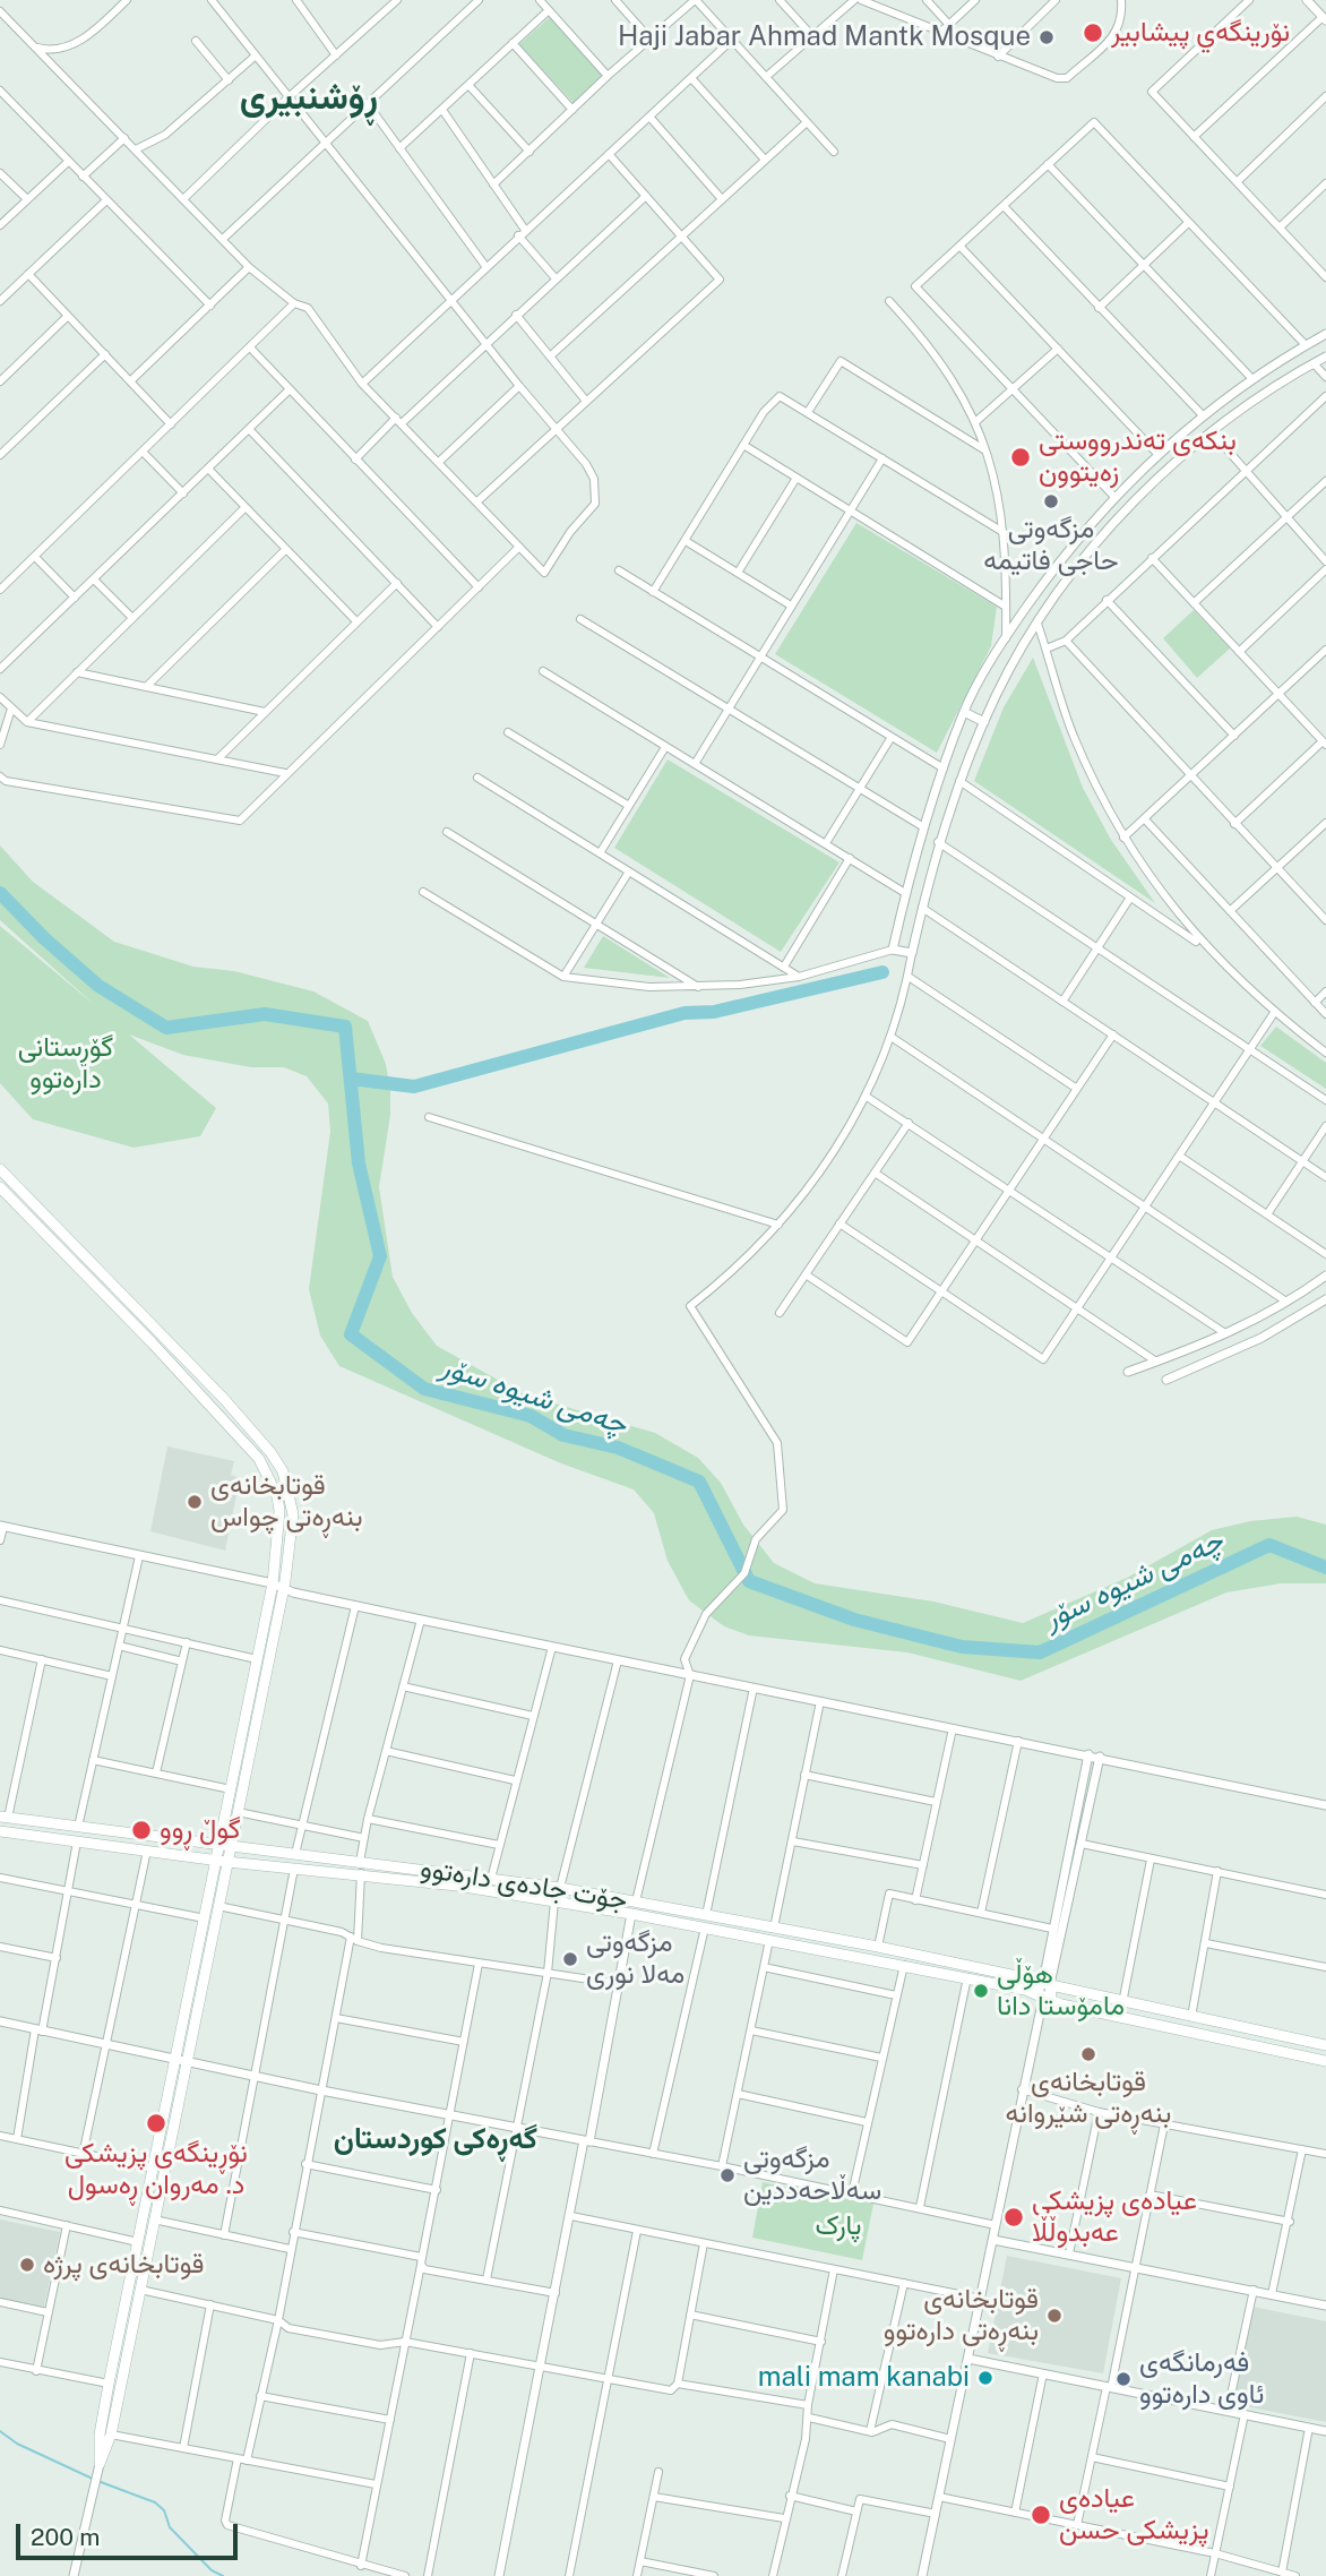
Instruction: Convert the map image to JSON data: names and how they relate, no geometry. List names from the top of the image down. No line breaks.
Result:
{"streets":{"main road":["جۆت جادەی دارەتوو"]},"districts":["ڕۆشنبیری","گەڕەکی کوردستان"],"water":["چەمی شیوە سۆر"],"parks":["گۆڕستانی دارەتوو","پارک"],"places":["نۆرينگەي پيشابير","Haji Jabar Ahmad Mantk Mosque","بنکەی تەندرووستی زەیتوون","مزگەوتی حاجی فاتیمە","قوتابخانەی بنەڕەتی چواس","گوڵ ڕوو","مزگەوتی مەلا نوری","هۆڵی مامۆستا دانا","قوتابخانەی بنەڕەتی شێروانە","نۆڕینگەی پزیشکی د. مەروان ڕەسول","مزگەوتی سەڵاحەددین","عیادەی پزیشکی عەبدوڵڵا","قوتابخانەی پرژە","قوتابخانەی بنەڕەتی دارەتوو","mali mam kanabi","فەرمانگەی ئاوی دارەتوو","عیادەی پزیشکی حسن"],"scale_bar":"200 m"}
